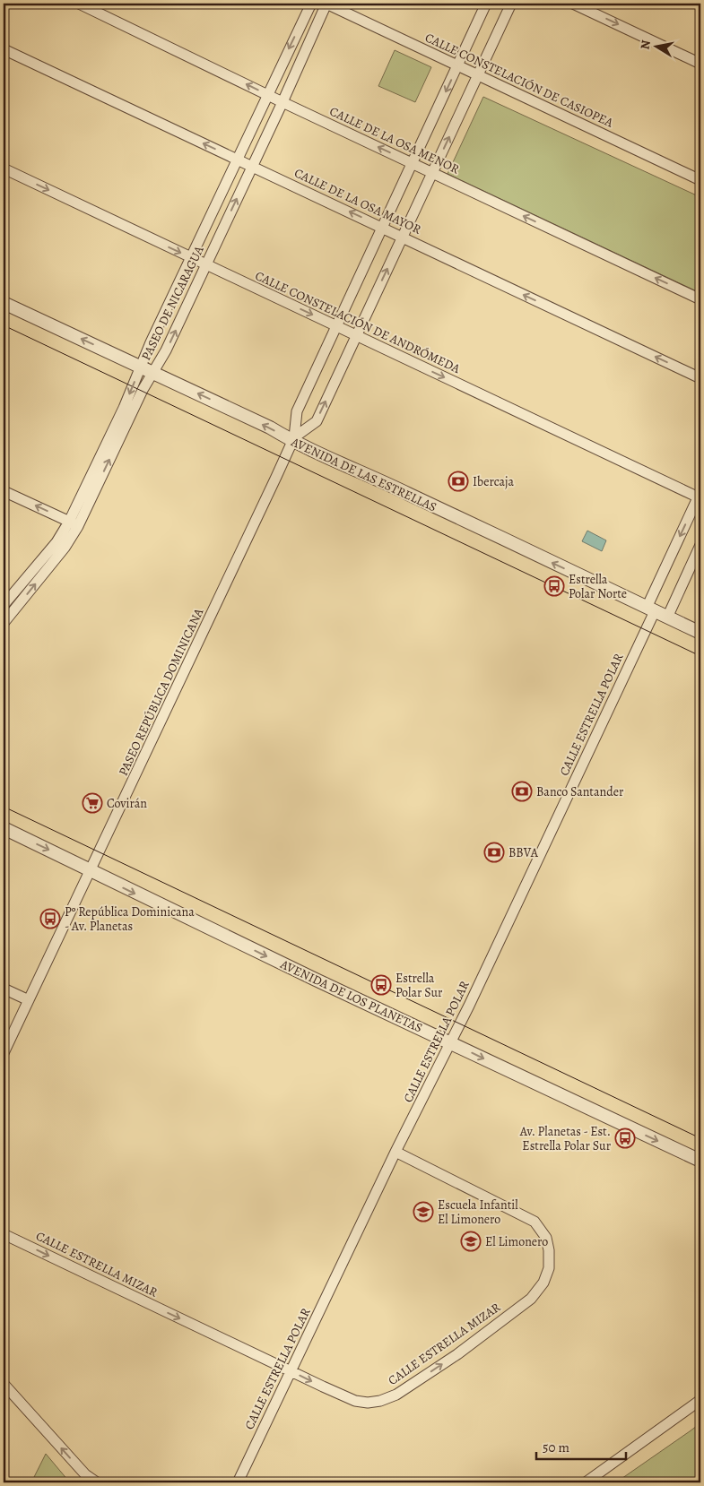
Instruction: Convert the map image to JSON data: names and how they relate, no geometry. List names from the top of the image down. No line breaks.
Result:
{"streets":{"street":["CALLE CONSTELACIÓN DE CASIOPEA","CALLE DE LA OSA MENOR","CALLE DE LA OSA MAYOR","PASEO DE NICARAGUA","CALLE CONSTELACIÓN DE ANDRÓMEDA","AVENIDA DE LAS ESTRELLAS","PASEO REPÚBLICA DOMINICANA","CALLE ESTRELLA POLAR","AVENIDA DE LOS PLANETAS","CALLE ESTRELLA MIZAR"]},"crossings":[["CALLE CONSTELACIÓN DE CASIOPEA","PASEO DE NICARAGUA"],["CALLE CONSTELACIÓN DE CASIOPEA","PASEO REPÚBLICA DOMINICANA"],["CALLE DE LA OSA MENOR","PASEO DE NICARAGUA"],["CALLE DE LA OSA MENOR","PASEO REPÚBLICA DOMINICANA"],["CALLE DE LA OSA MAYOR","PASEO DE NICARAGUA"],["CALLE DE LA OSA MAYOR","PASEO REPÚBLICA DOMINICANA"],["PASEO DE NICARAGUA","CALLE CONSTELACIÓN DE ANDRÓMEDA"],["PASEO DE NICARAGUA","AVENIDA DE LAS ESTRELLAS"],["CALLE CONSTELACIÓN DE ANDRÓMEDA","PASEO REPÚBLICA DOMINICANA"],["CALLE CONSTELACIÓN DE ANDRÓMEDA","CALLE ESTRELLA POLAR"],["AVENIDA DE LAS ESTRELLAS","PASEO REPÚBLICA DOMINICANA"],["AVENIDA DE LAS ESTRELLAS","CALLE ESTRELLA POLAR"],["PASEO REPÚBLICA DOMINICANA","AVENIDA DE LOS PLANETAS"],["CALLE ESTRELLA POLAR","AVENIDA DE LOS PLANETAS"],["CALLE ESTRELLA POLAR","CALLE ESTRELLA MIZAR"]],"one_way":["CALLE DE LA OSA MENOR","CALLE DE LA OSA MAYOR","CALLE CONSTELACIÓN DE ANDRÓMEDA","AVENIDA DE LAS ESTRELLAS","AVENIDA DE LOS PLANETAS"],"places":{"bank":["Ibercaja","Banco Santander","BBVA"],"bus stop":["Estrella Polar Norte","Pº República Dominicana - Av. Planetas","Estrella Polar Sur","Av. Planetas - Est. Estrella Polar Sur"],"supermarket":["Covirán"],"school or university":["Escuela Infantil El Limonero","El Limonero"]},"scale_bar":"50 m","north":"left"}
